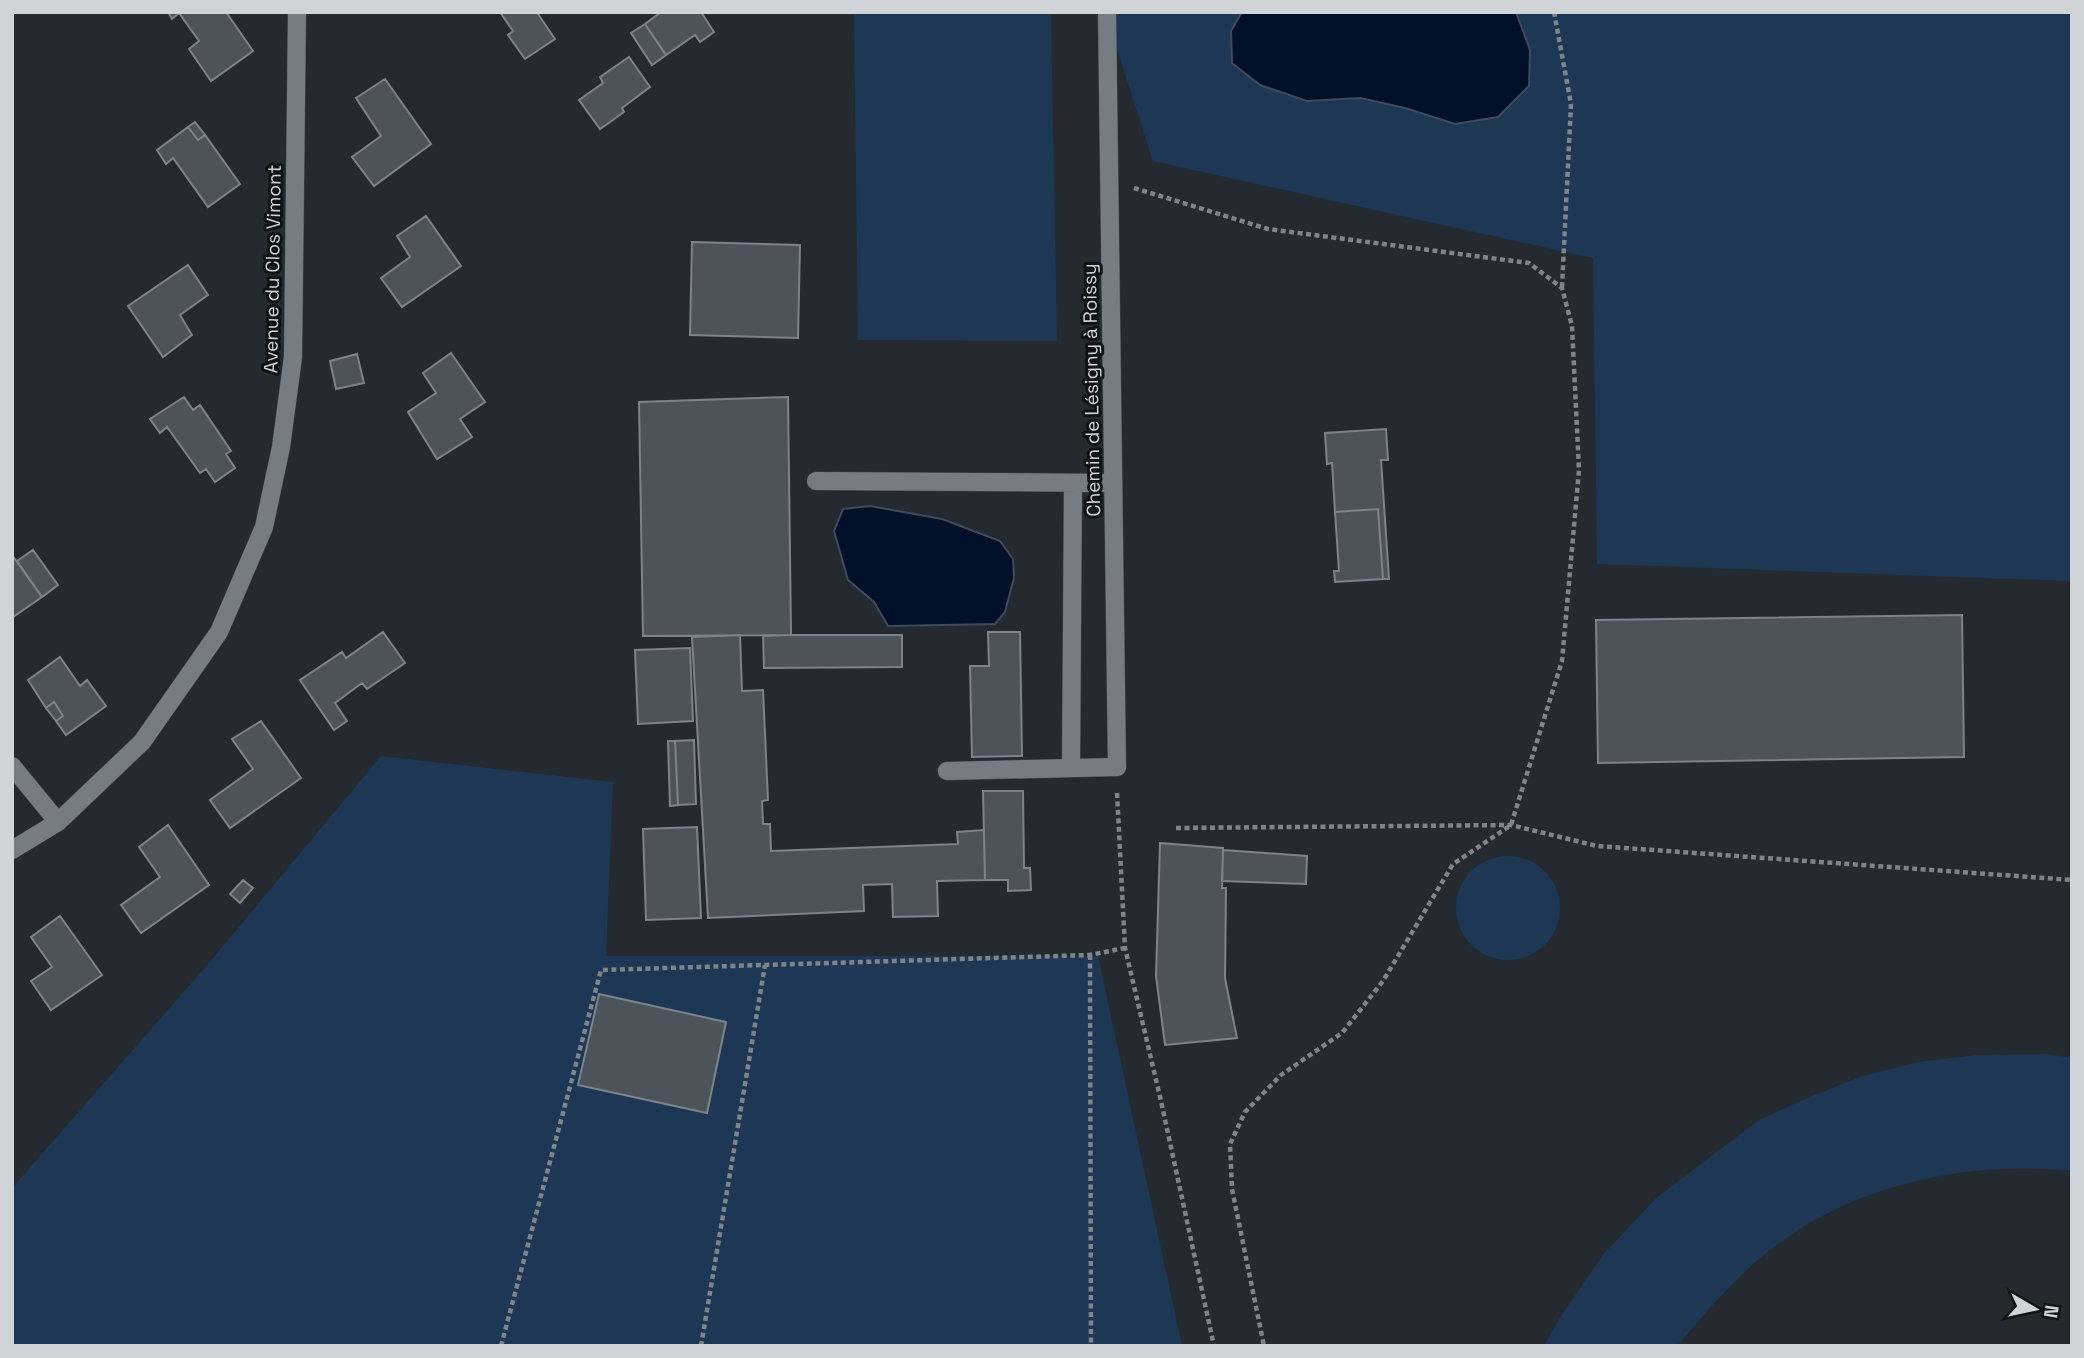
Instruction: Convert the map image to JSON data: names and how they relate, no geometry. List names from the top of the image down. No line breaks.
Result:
{"streets":{"street":["Avenue du Clos Vimont","Chemin de Lésigny à Roissy"]},"north":"right"}
